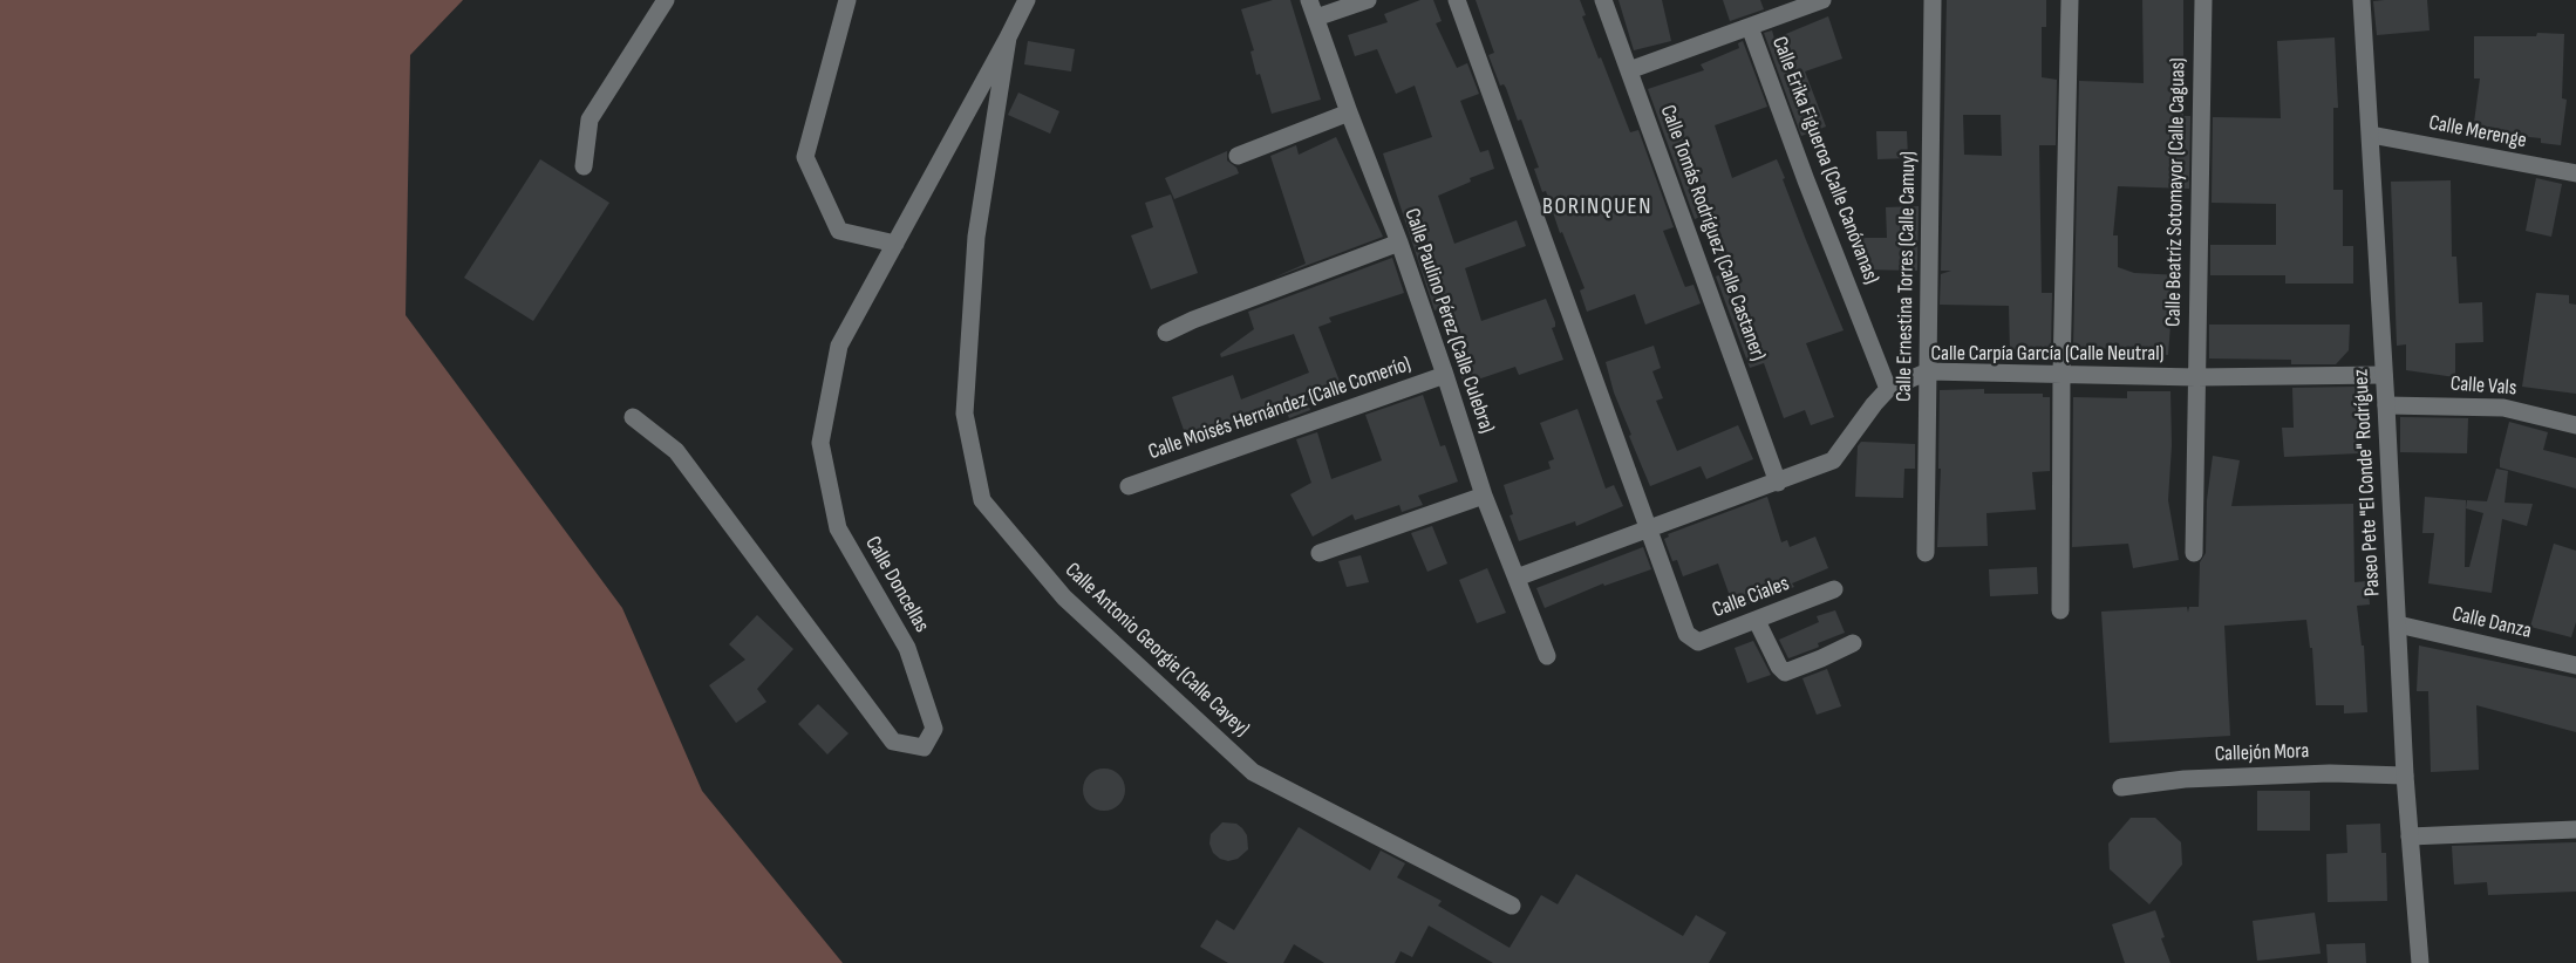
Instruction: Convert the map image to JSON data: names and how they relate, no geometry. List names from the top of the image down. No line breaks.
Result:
{"streets":{"street":["Calle Merenge","Calle Erika Figueroa (Calle Canóvanas)","Calle Beatriz Sotomayor (Calle Caguas)","Calle Tomás Rodríguez (Calle Castaner)","Calle Ernestina Torres (Calle Camuy)","Calle Paulino Pérez (Calle Culebra)","Calle Carpía García (Calle Neutral)","Calle Vals","Calle Moisés Hernández (Calle Comerío)","Paseo Pete \"El Conde\" Rodríguez","Calle Doncellas","Calle Ciales","Calle Danza","Calle Antonio Georgie (Calle Cayey)","Callejón Mora"]},"crossings":[["Calle Merenge","Paseo Pete \"El Conde\" Rodríguez"],["Calle Erika Figueroa (Calle Canóvanas)","Calle Carpía García (Calle Neutral)"],["Calle Beatriz Sotomayor (Calle Caguas)","Calle Carpía García (Calle Neutral)"],["Calle Tomás Rodríguez (Calle Castaner)","Calle Carpía García (Calle Neutral)"],["Calle Ernestina Torres (Calle Camuy)","Calle Carpía García (Calle Neutral)"],["Calle Paulino Pérez (Calle Culebra)","Calle Carpía García (Calle Neutral)"],["Calle Paulino Pérez (Calle Culebra)","Calle Moisés Hernández (Calle Comerío)"],["Calle Carpía García (Calle Neutral)","Paseo Pete \"El Conde\" Rodríguez"],["Calle Carpía García (Calle Neutral)","Calle Ciales"],["Calle Vals","Paseo Pete \"El Conde\" Rodríguez"],["Paseo Pete \"El Conde\" Rodríguez","Calle Danza"],["Paseo Pete \"El Conde\" Rodríguez","Callejón Mora"],["Calle Doncellas","Calle Antonio Georgie (Calle Cayey)"]],"districts":["BORINQUEN"]}
